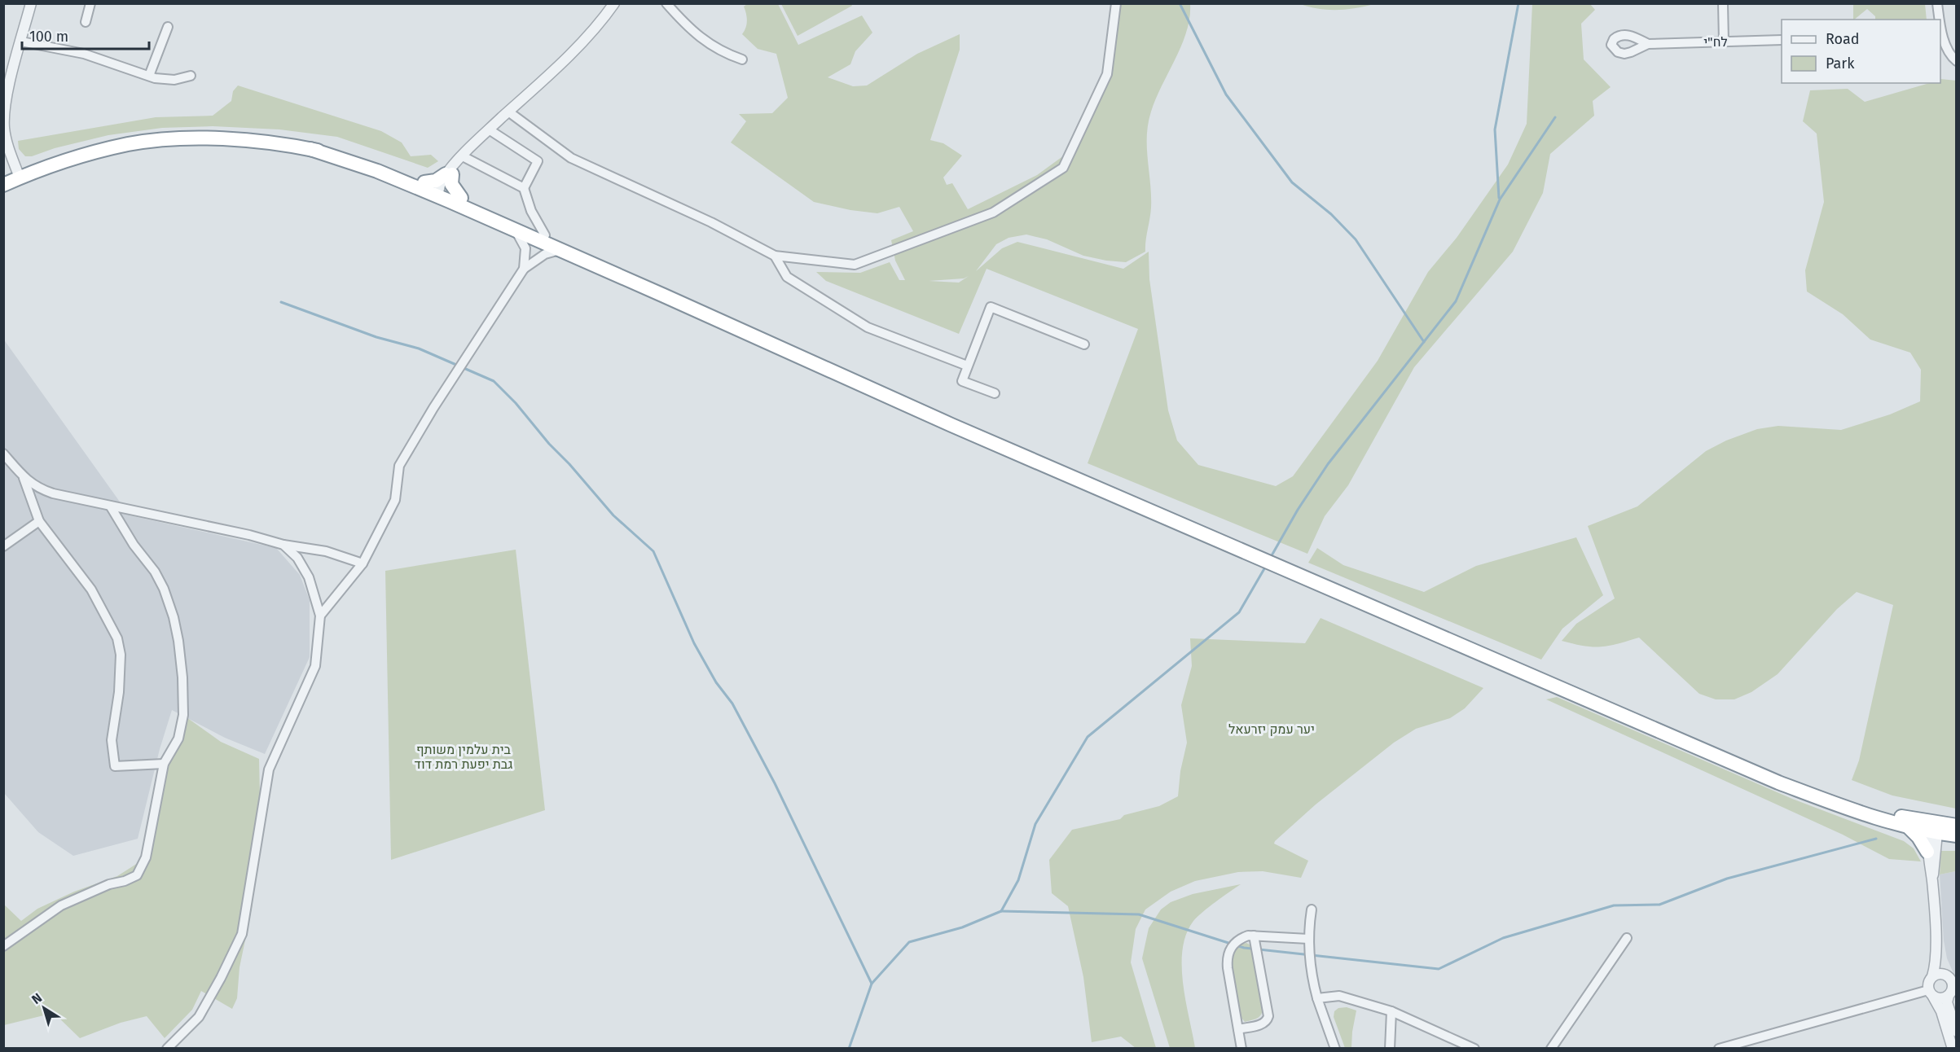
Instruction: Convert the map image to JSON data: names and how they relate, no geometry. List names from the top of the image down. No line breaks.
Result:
{"streets":{"street":["לח\"י"]},"parks":["יער עמק יזרעאל","בית עלמין משותף גבת יפעת רמת דוד"],"legend":["Road","Park"],"scale_bar":"100 m","north":"top left"}
